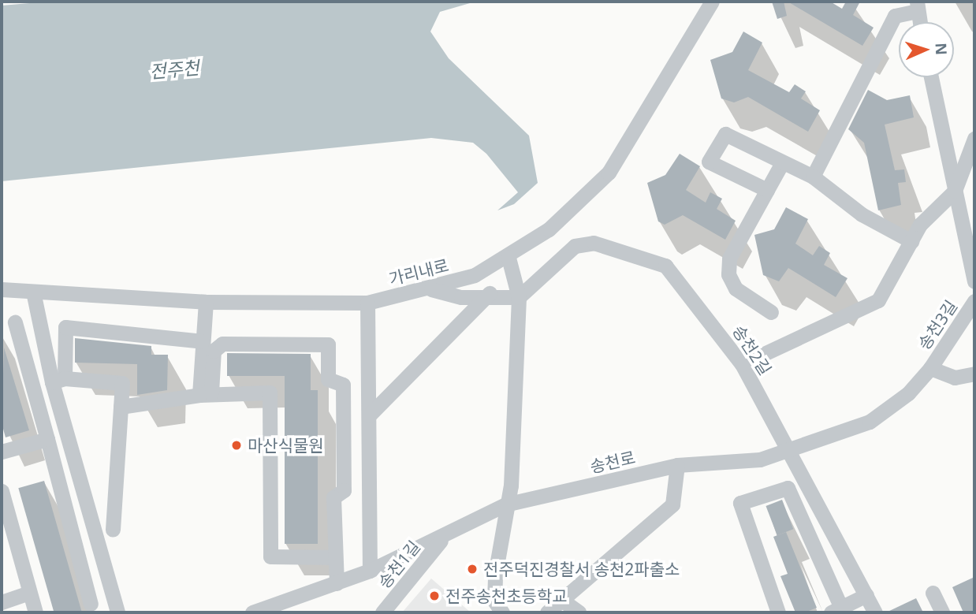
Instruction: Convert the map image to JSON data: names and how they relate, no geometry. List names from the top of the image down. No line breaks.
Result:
{"streets":{"street":["가리내로","송천3길","송천2길","송천로","송천1길"]},"crossings":[["송천3길","송천로"],["송천2길","송천로"],["송천로","송천1길"]],"water":["전주천"],"places":["마산식물원","전주덕진경찰서 송천2파출소","전주송천초등학교"],"north":"right"}
